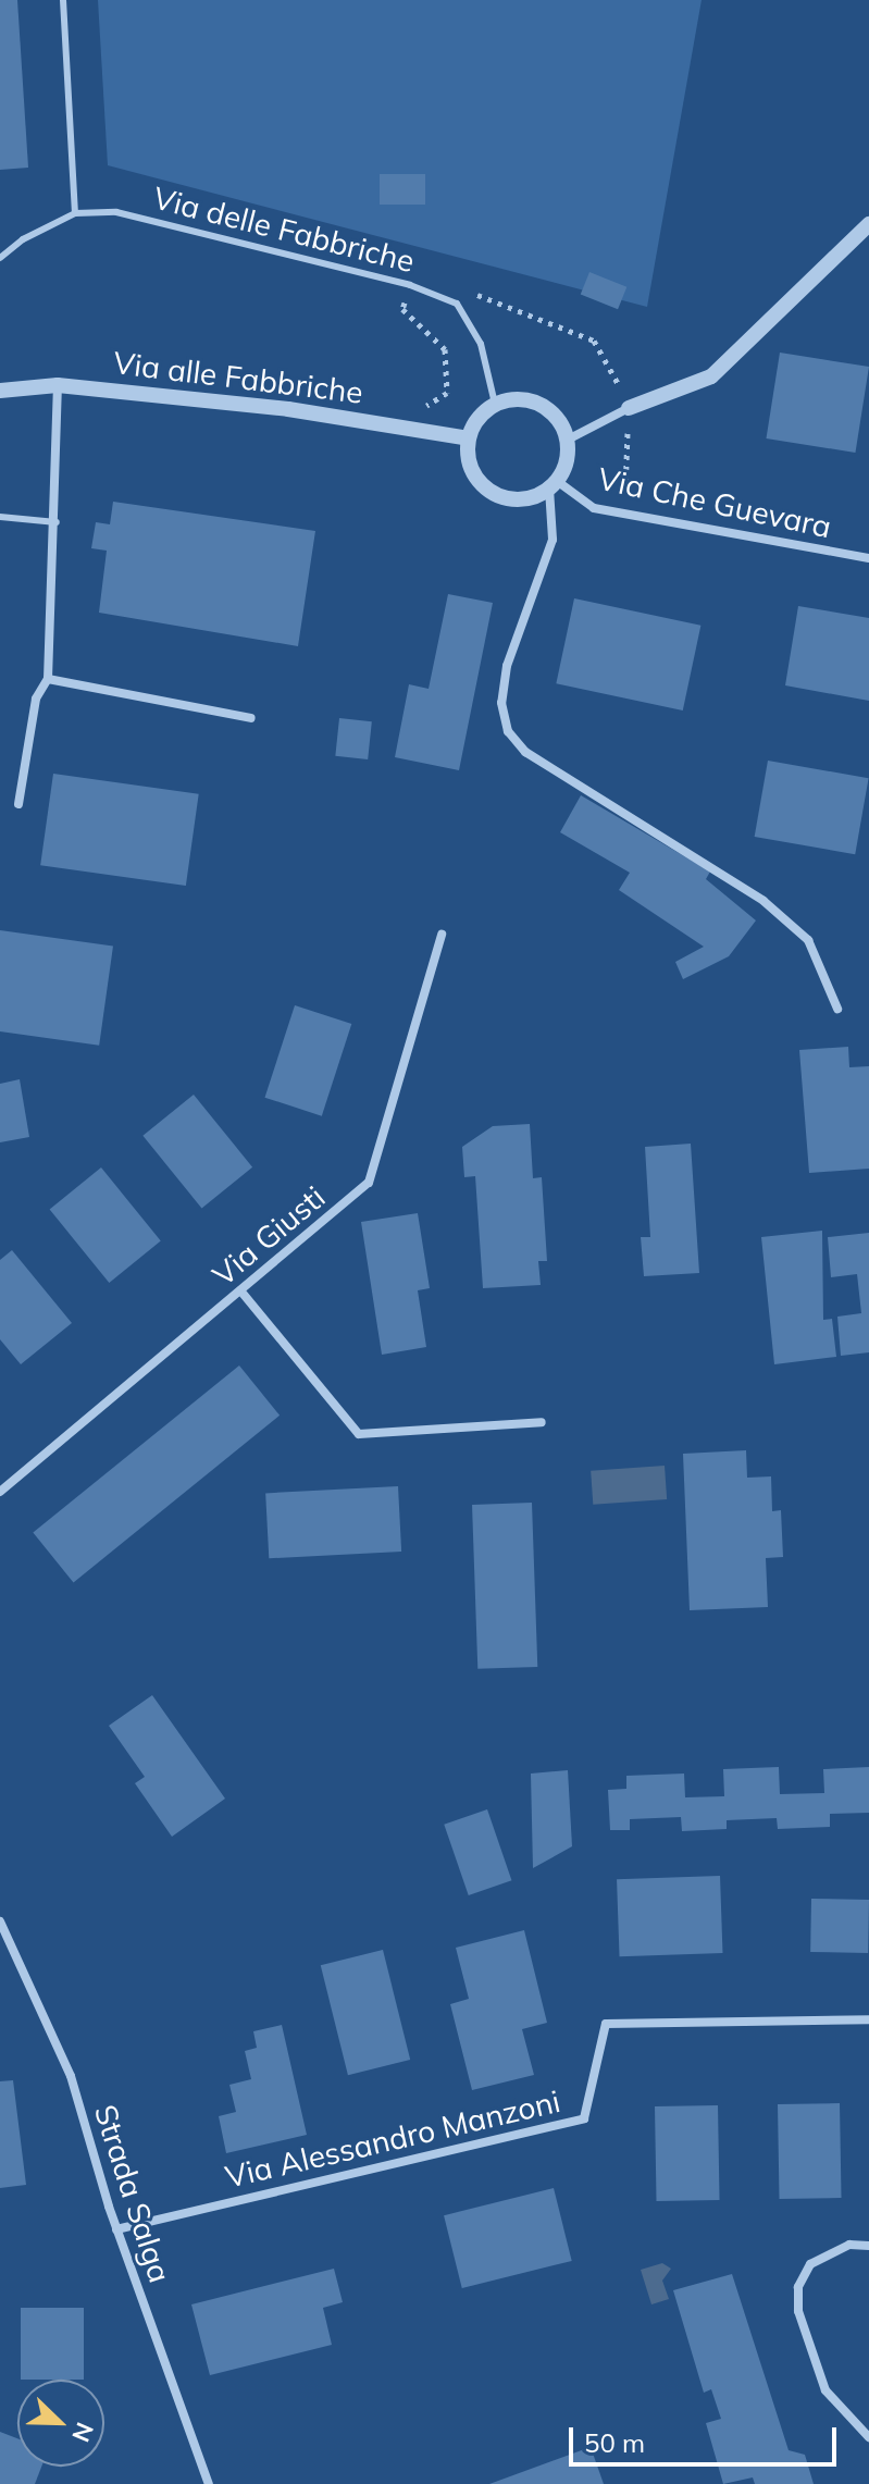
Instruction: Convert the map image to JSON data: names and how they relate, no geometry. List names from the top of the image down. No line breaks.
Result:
{"streets":{"street":["Via alle Fabbriche","Via Che Guevara","Via Giusti","Via Alessandro Manzoni","Strada Salga"],"lane":["Via delle Fabbriche"]},"crossings":[["Via delle Fabbriche","Via alle Fabbriche"],["Via delle Fabbriche","Via Che Guevara"],["Via alle Fabbriche","Via Che Guevara"],["Via Alessandro Manzoni","Strada Salga"]],"scale_bar":"50 m","north":"bottom right"}
